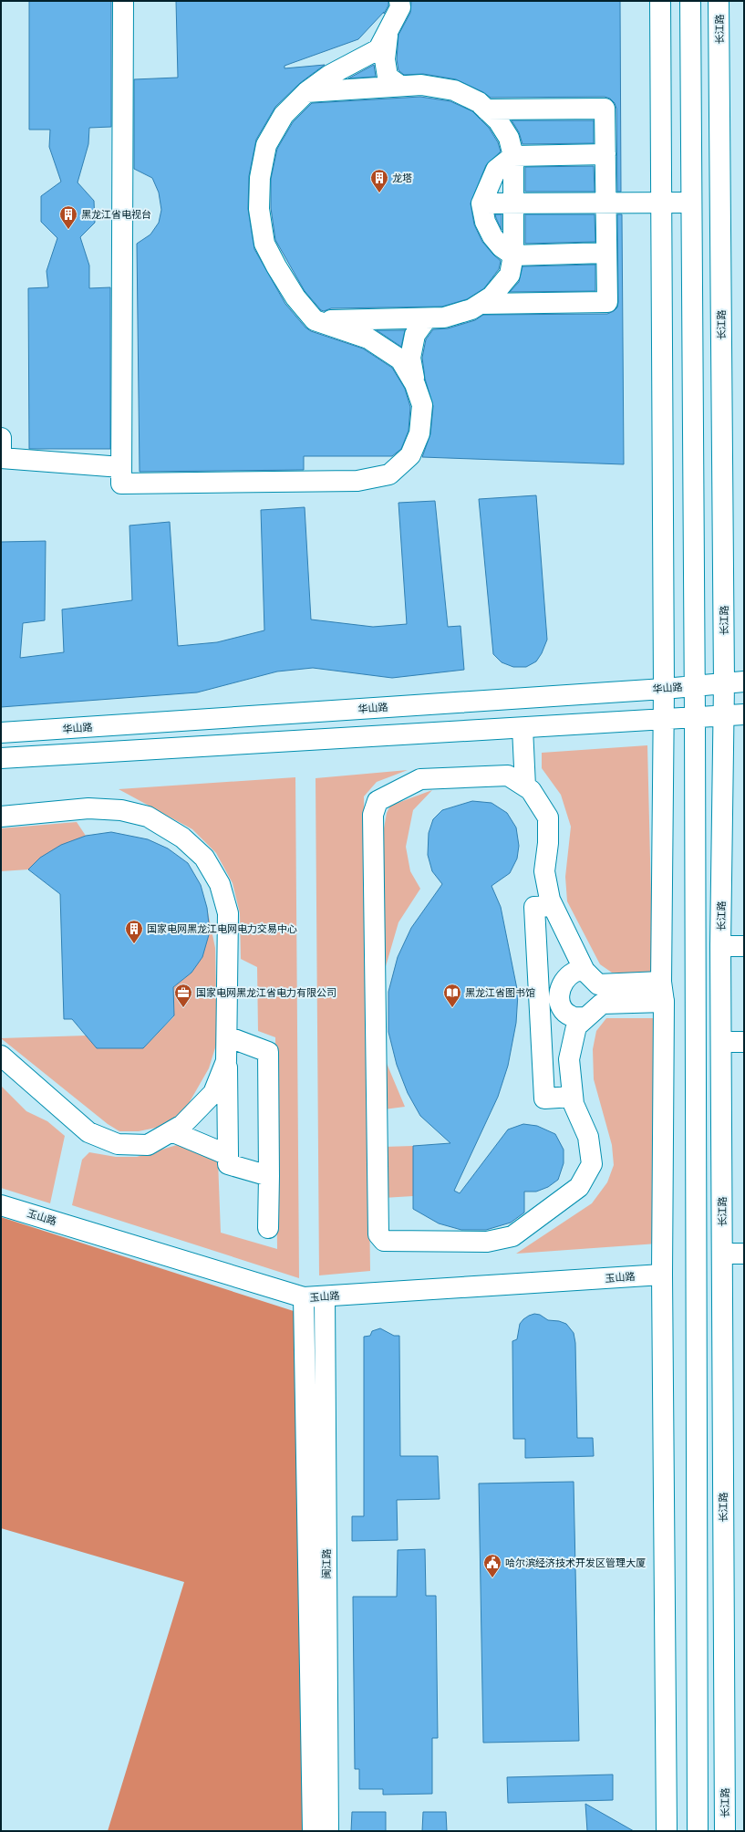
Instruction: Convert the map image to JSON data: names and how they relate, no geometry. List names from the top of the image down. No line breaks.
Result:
{"streets":{"main road":["长江路","华山路","玉山路","闽江路"]},"crossings":[["长江路","华山路"],["玉山路","闽江路"]],"places":{"building":["龙塔","黑龙江省电视台","国家电网黑龙江电网电力交易中心"],"office":["国家电网黑龙江省电力有限公司"],"library":["黑龙江省图书馆"],"public building":["哈尔滨经济技术开发区管理大厦"]}}
